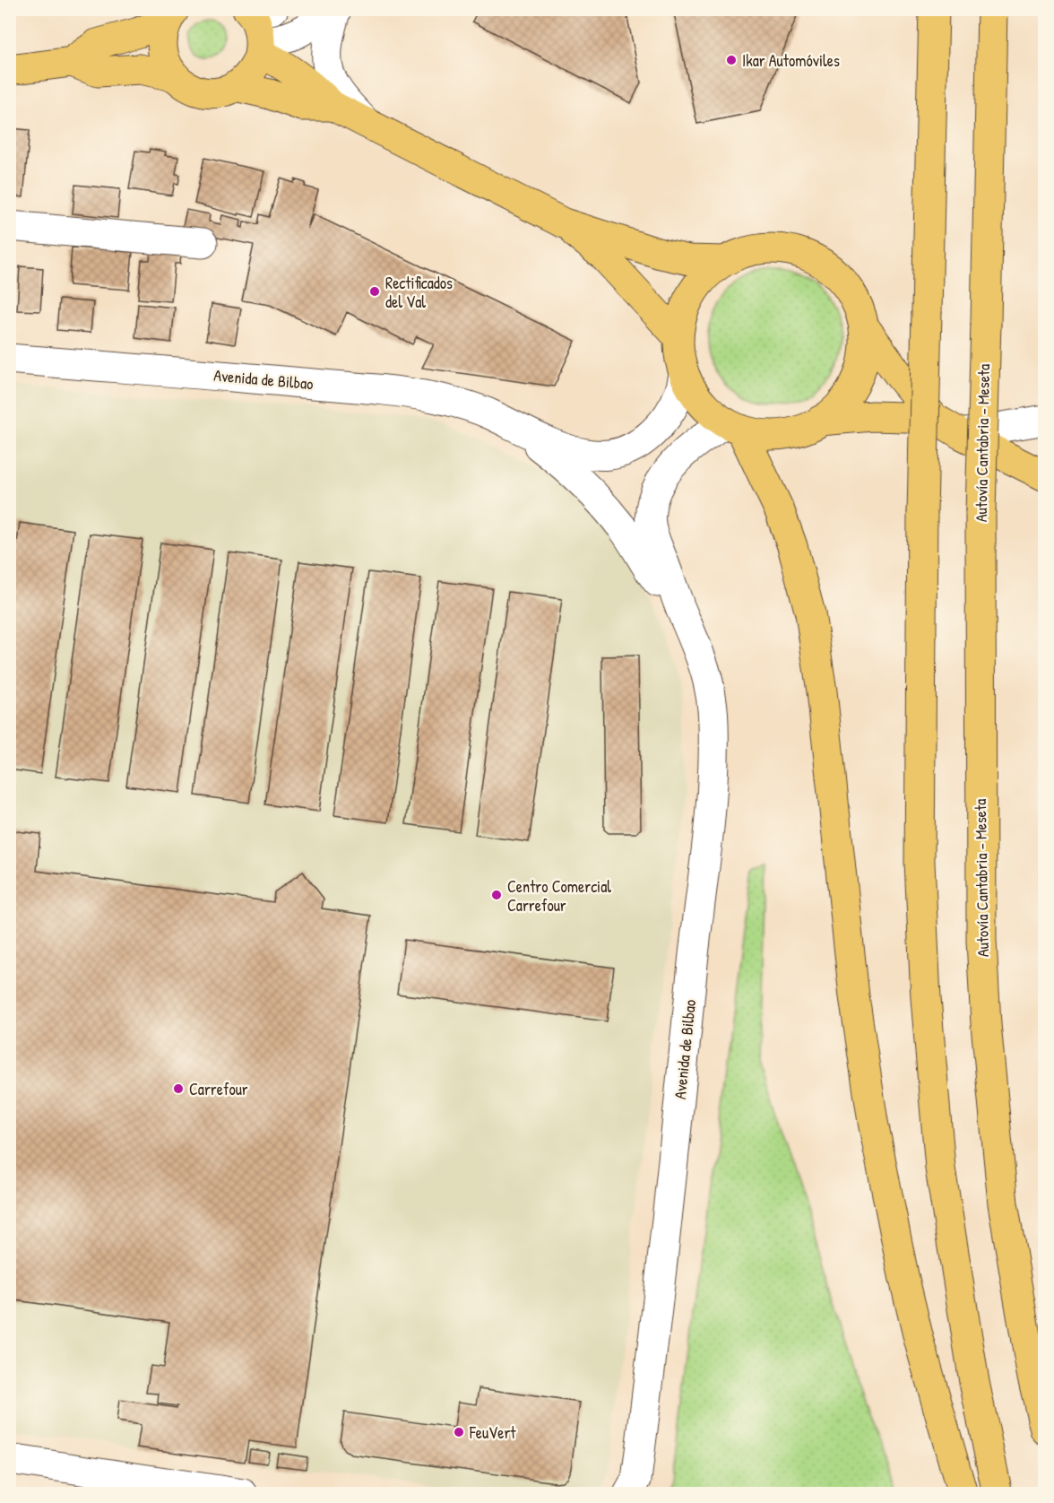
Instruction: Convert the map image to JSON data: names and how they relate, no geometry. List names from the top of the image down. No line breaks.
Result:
{"streets":{"highway":["Autovía Cantabria - Meseta"],"street":["Avenida de Bilbao"]},"places":["Ikar Automóviles","Rectificados del Val","Centro Comercial Carrefour","Carrefour","FeuVert"]}
